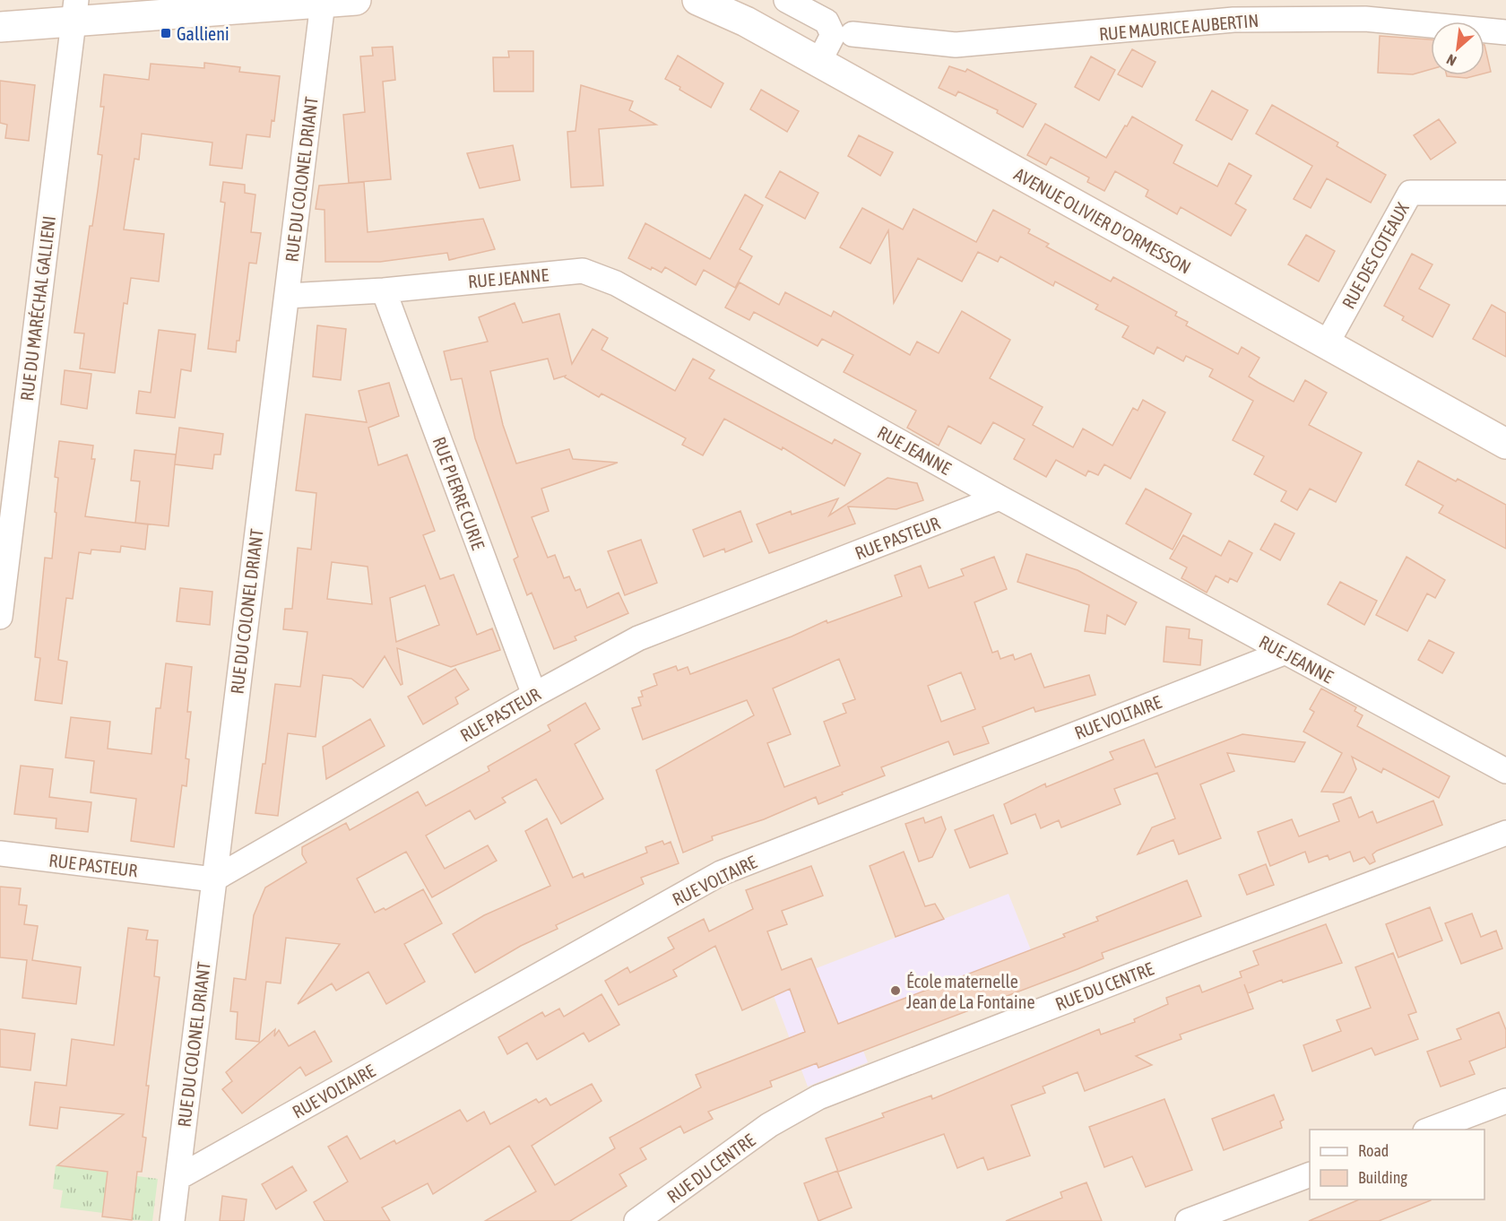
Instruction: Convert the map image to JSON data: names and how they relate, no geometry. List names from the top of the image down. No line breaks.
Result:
{"streets":{"main road":["AVENUE OLIVIER D'ORMESSON"],"street":["RUE MAURICE AUBERTIN","RUE DU COLONEL DRIANT","RUE DES COTEAUX","RUE JEANNE","RUE DU MARÉCHAL GALLIENI","RUE PIERRE CURIE","RUE PASTEUR","RUE VOLTAIRE","RUE DU CENTRE"]},"crossings":[["RUE DU COLONEL DRIANT","RUE JEANNE"],["RUE DU COLONEL DRIANT","RUE PASTEUR"],["RUE DU COLONEL DRIANT","RUE VOLTAIRE"],["AVENUE OLIVIER D'ORMESSON","RUE DES COTEAUX"],["RUE JEANNE","RUE PIERRE CURIE"],["RUE JEANNE","RUE PASTEUR"],["RUE JEANNE","RUE VOLTAIRE"],["RUE PIERRE CURIE","RUE PASTEUR"]],"places":{"transit":["Gallieni"],"other":["École maternelle Jean de La Fontaine"]},"legend":["Road","Building"],"north":"bottom left"}
